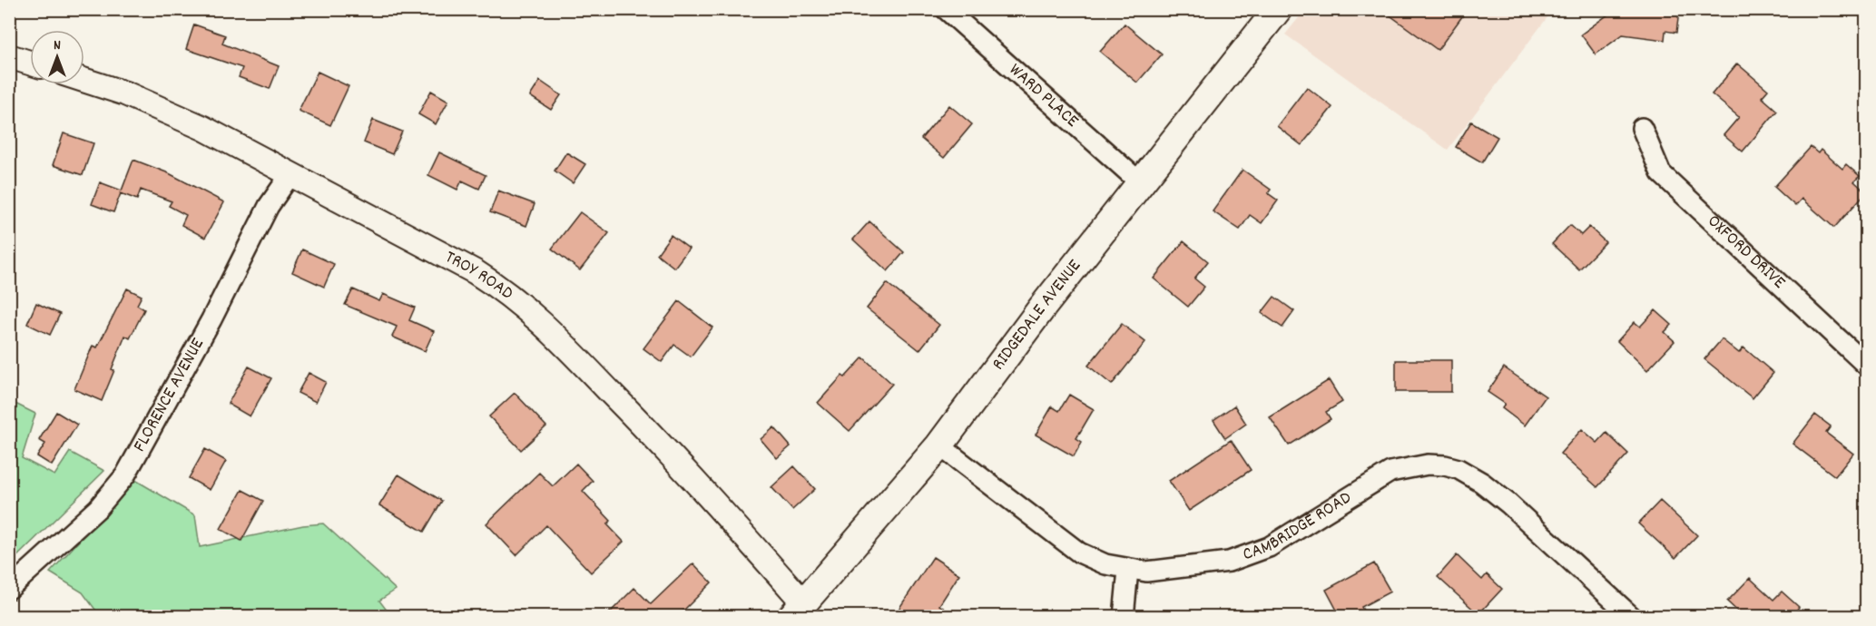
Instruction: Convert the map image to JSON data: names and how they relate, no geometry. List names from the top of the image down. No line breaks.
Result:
{"streets":{"main road":["RIDGEDALE AVENUE"],"street":["WARD PLACE","OXFORD DRIVE","TROY ROAD","FLORENCE AVENUE","CAMBRIDGE ROAD"]},"crossings":[["WARD PLACE","RIDGEDALE AVENUE"],["TROY ROAD","RIDGEDALE AVENUE"],["TROY ROAD","FLORENCE AVENUE"],["RIDGEDALE AVENUE","CAMBRIDGE ROAD"]],"north":"top"}
